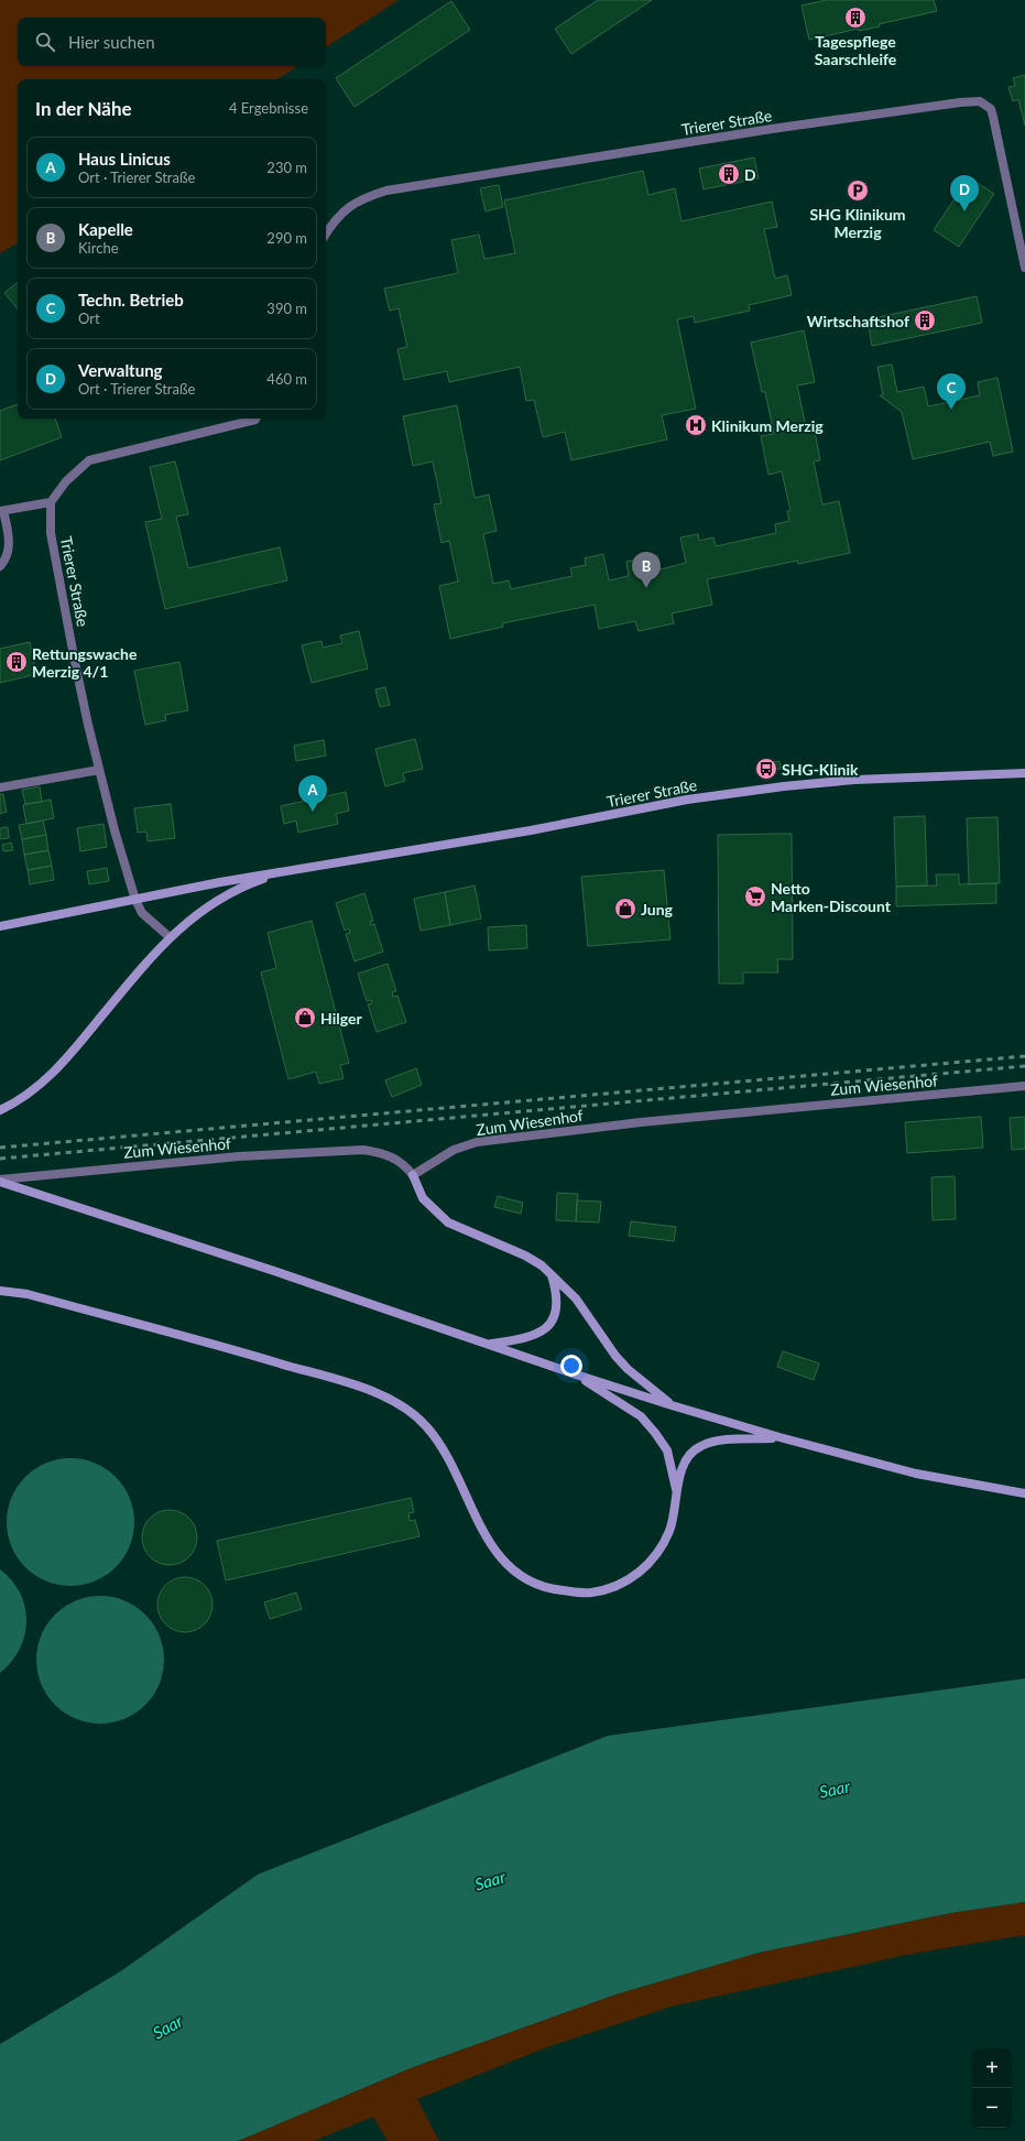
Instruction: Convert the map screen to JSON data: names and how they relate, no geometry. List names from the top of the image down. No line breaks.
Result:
{"streets":{"main road":["Trierer Straße"],"street":["Zum Wiesenhof"]},"water":["Saar"],"places":{"building":["Tagespflege Saarschleife","D","Wirtschaftshof","Rettungswache Merzig 4/1"],"parking":["SHG Klinikum Merzig"],"hospital":["Klinikum Merzig"],"bus stop":["SHG-Klinik"],"supermarket":["Netto Marken-Discount"],"shop":["Jung","Hilger"]},"page":{"search":"Hier suchen","heading":["In der Nähe","4 Ergebnisse"],"list":[{"mark":"A","name":"Haus Linicus","note":"Ort · Trierer Straße","value":"230 m"},{"mark":"B","name":"Kapelle","note":"Kirche","value":"290 m"},{"mark":"C","name":"Techn. Betrieb","note":"Ort","value":"390 m"},{"mark":"D","name":"Verwaltung","note":"Ort · Trierer Straße","value":"460 m"}],"pins":["D","C","B","A"],"map_buttons":["+","−"]}}
